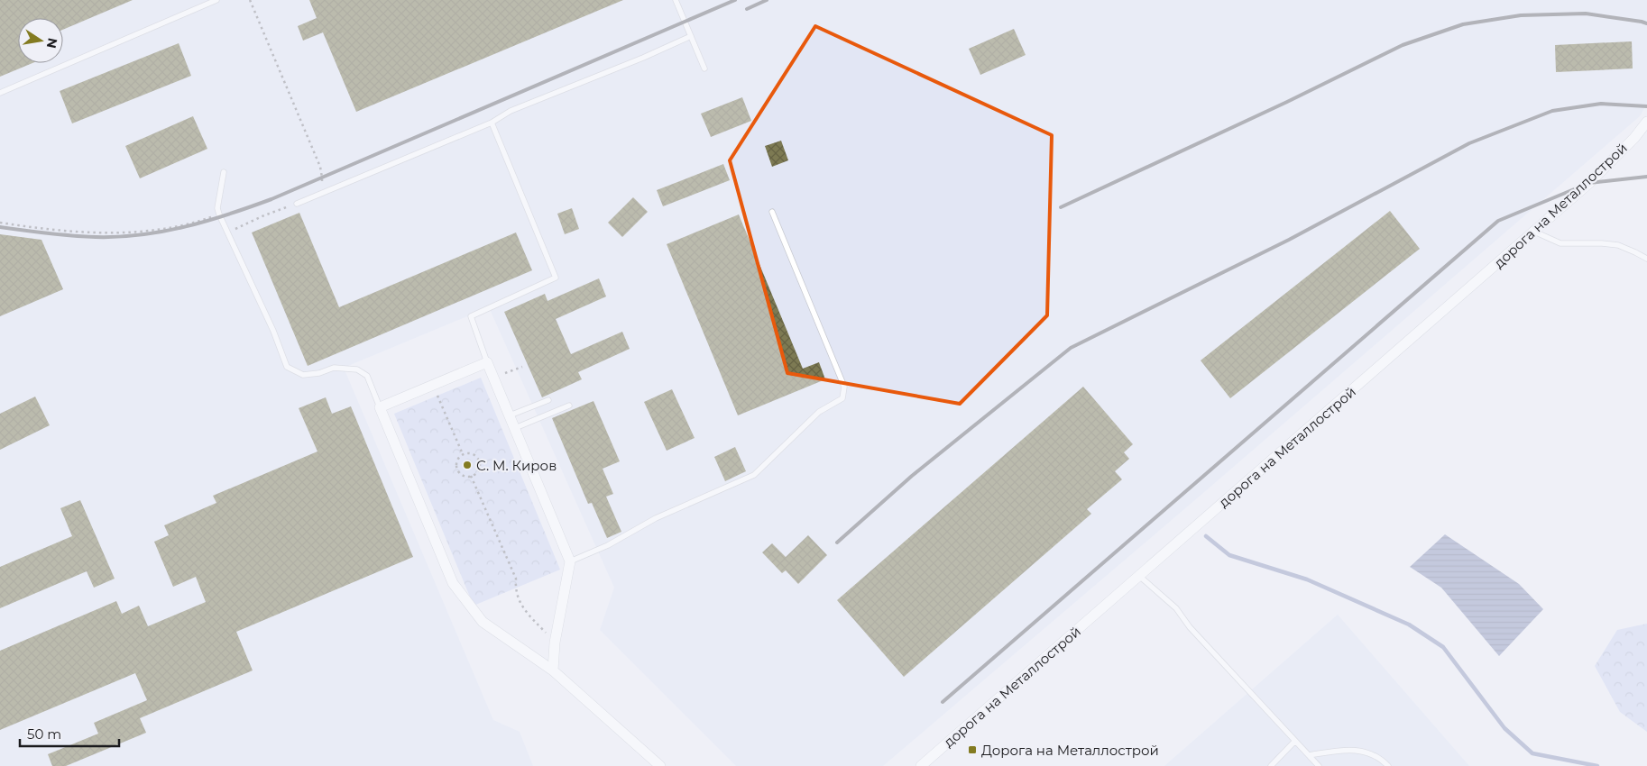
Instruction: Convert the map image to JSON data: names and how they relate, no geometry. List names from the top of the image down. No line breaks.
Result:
{"streets":{"street":["дорога на Металлострой"]},"places":{"other":["С. М. Киров"],"transit":["Дорога на Металлострой"]},"scale_bar":"50 m","north":"right"}
